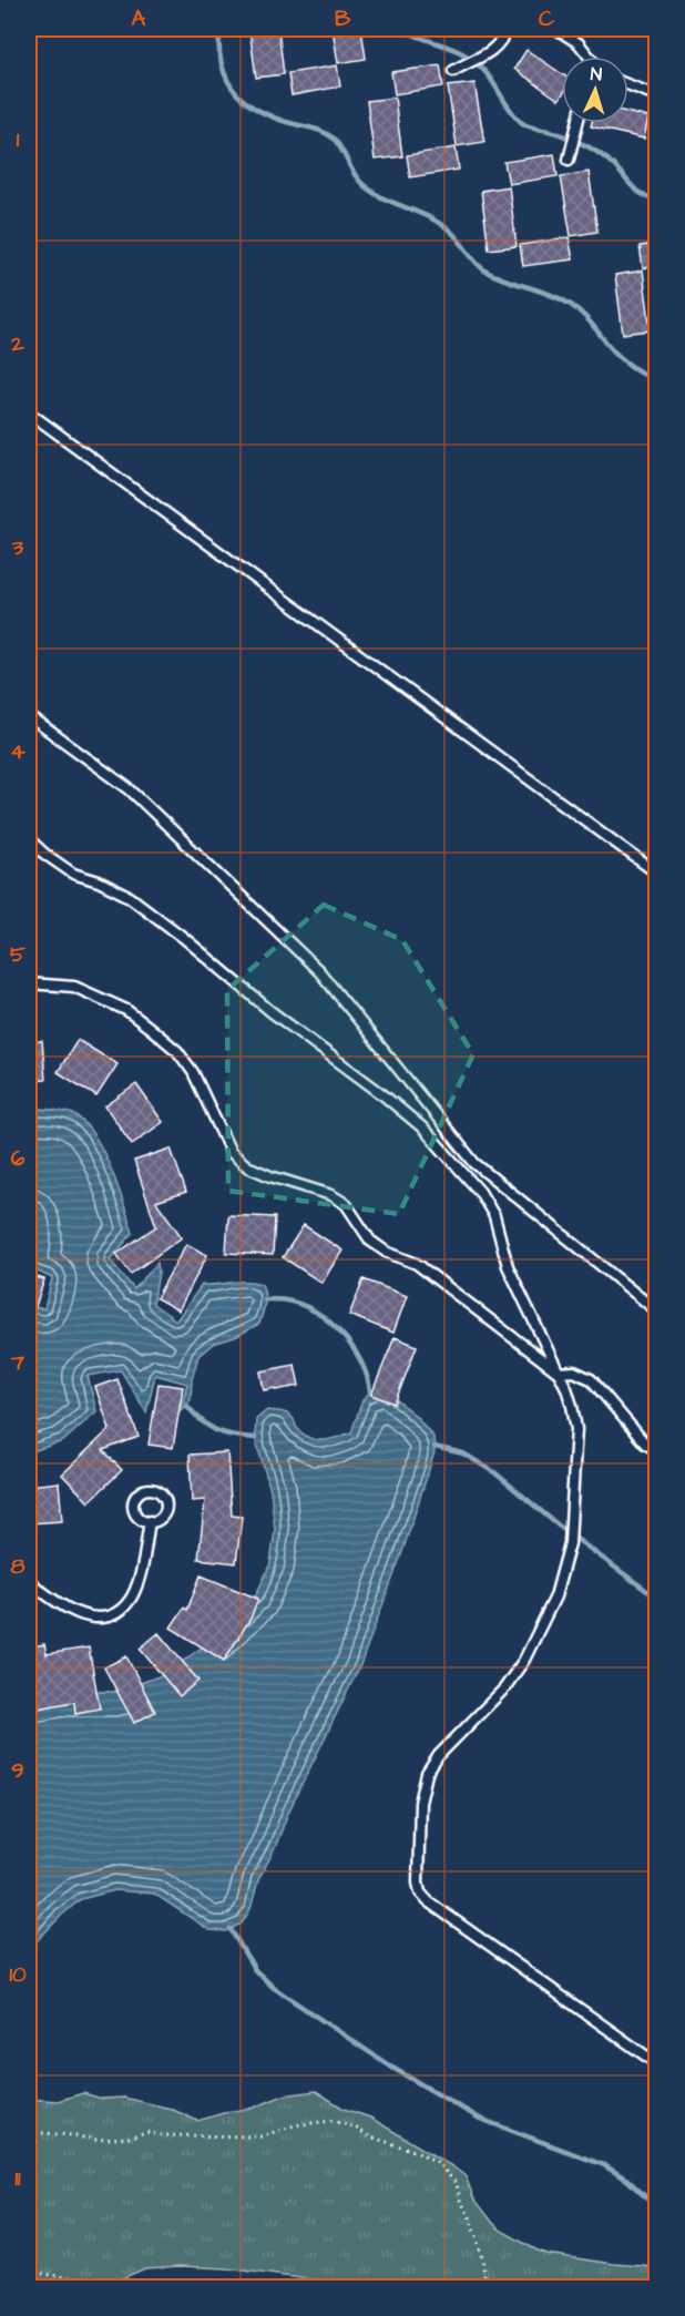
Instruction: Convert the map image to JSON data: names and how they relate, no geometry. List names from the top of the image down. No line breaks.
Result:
{"north":"top","grid":{"columns":["A","B","C"],"rows":["1","2","3","4","5","6","7","8","9","10","11"]}}
